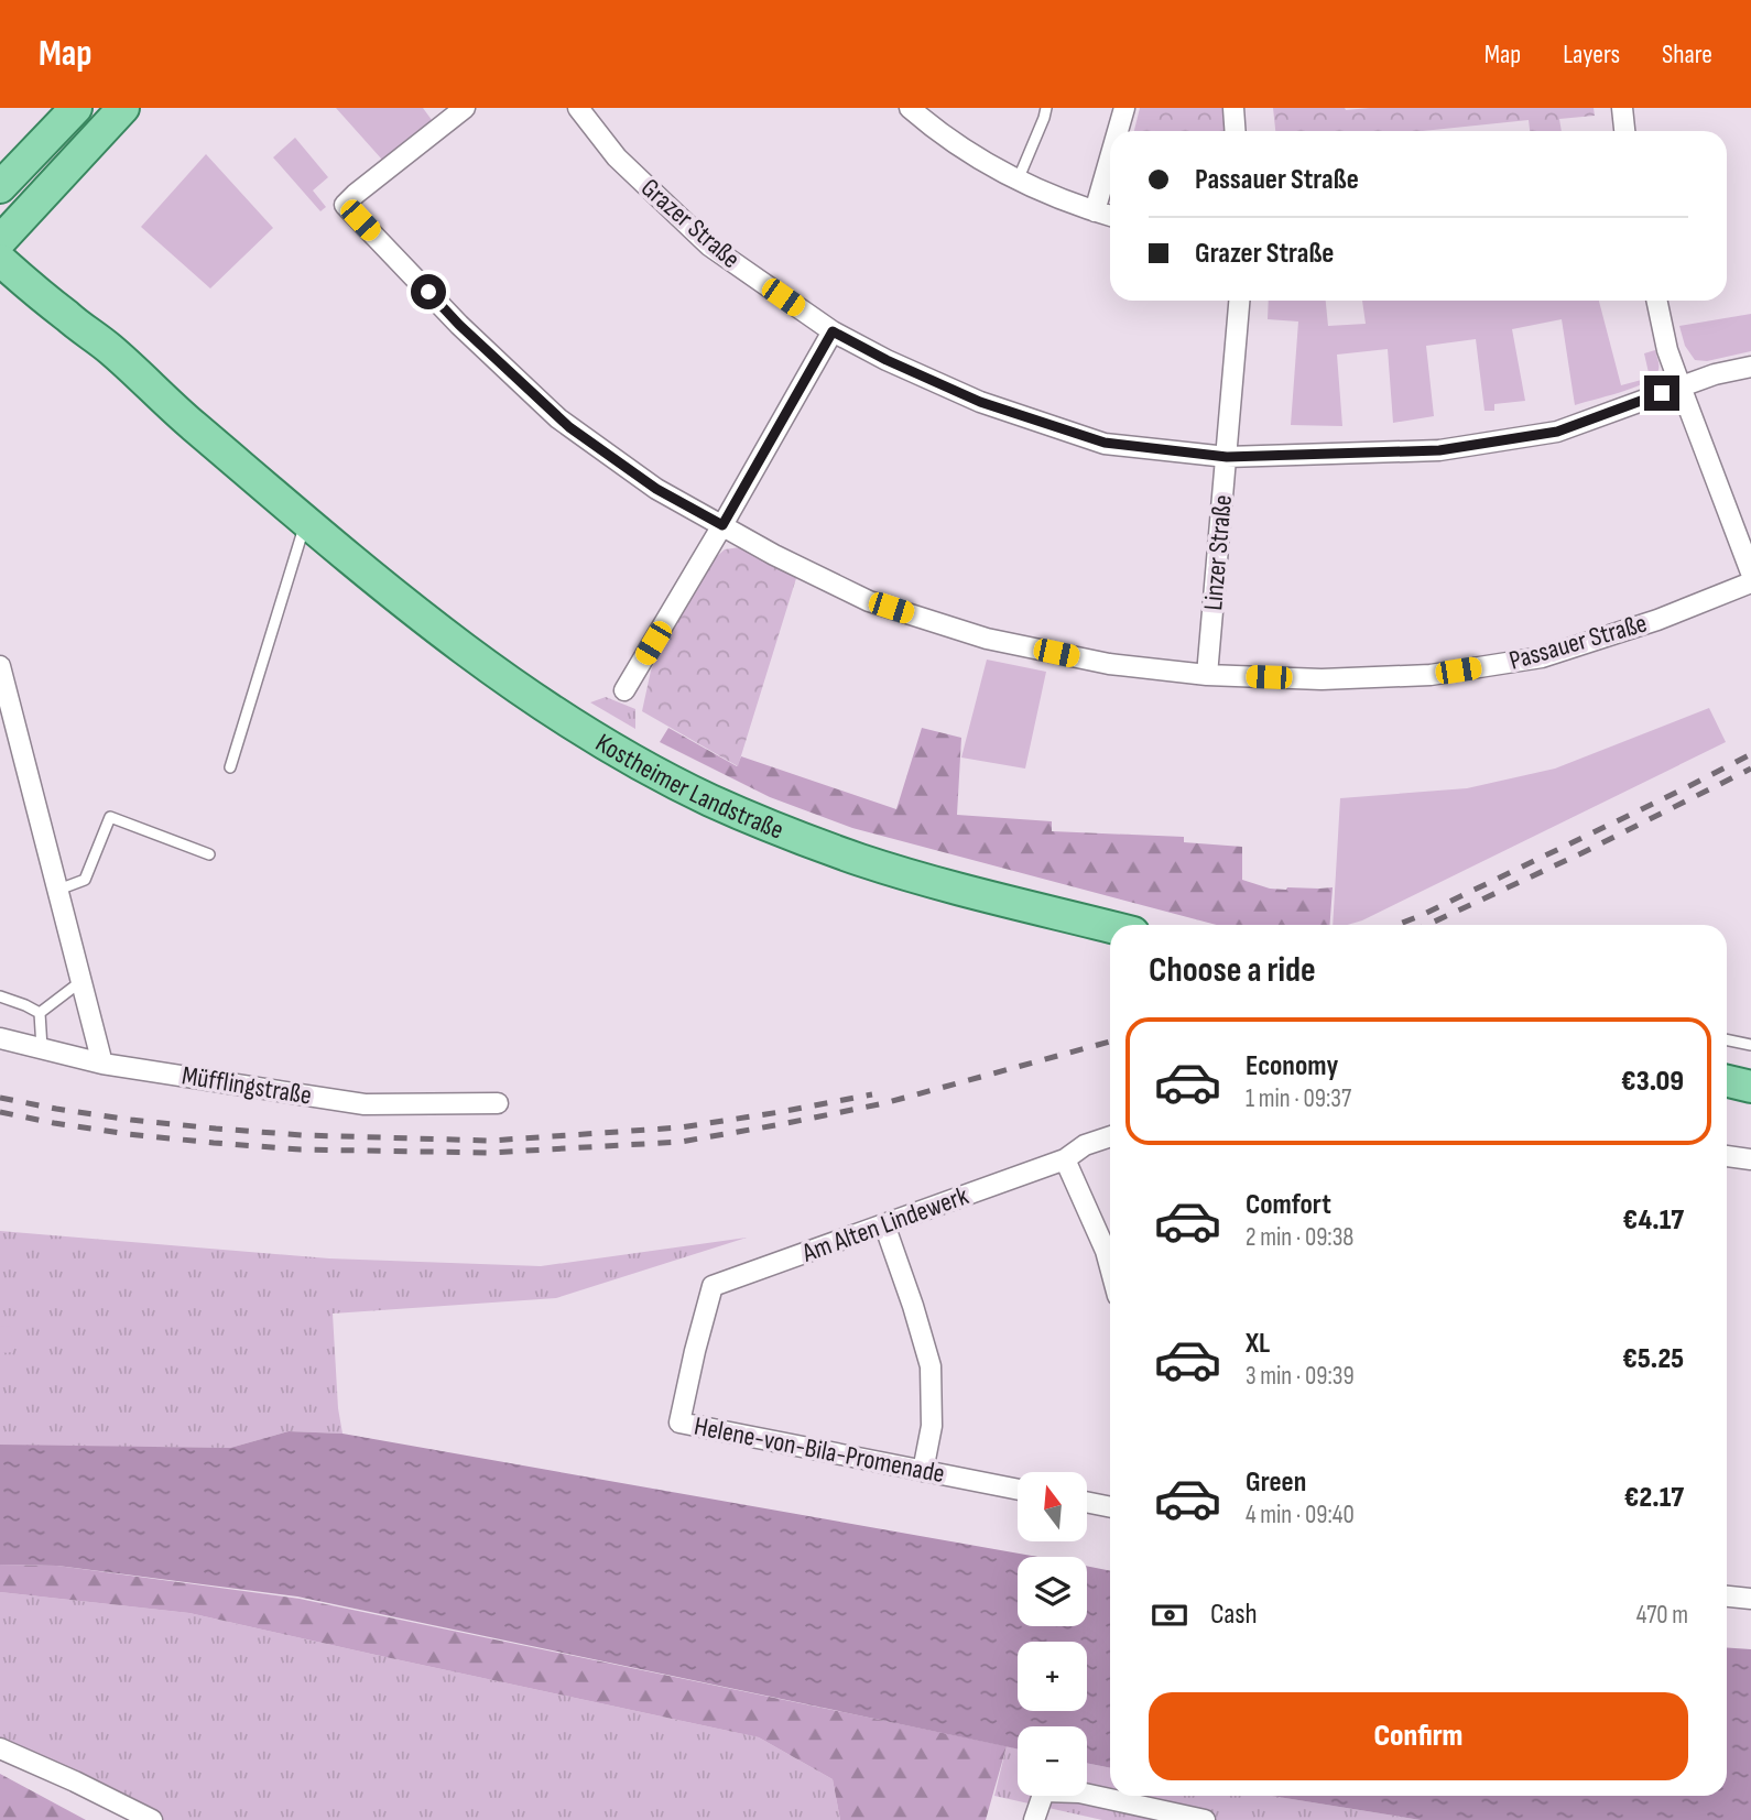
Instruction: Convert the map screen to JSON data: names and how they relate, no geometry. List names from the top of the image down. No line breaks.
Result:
{"streets":{"main road":["Kostheimer Landstraße"],"street":["Grazer Straße","Linzer Straße","Passauer Straße","Müfflingstraße","Am Alten Lindewerk","Helene-von-Bila-Promenade"]},"crossings":[["Grazer Straße","Linzer Straße"],["Linzer Straße","Passauer Straße"],["Am Alten Lindewerk","Helene-von-Bila-Promenade"]],"north":"top","page":{"header":"Map","nav":["Map","Layers","Share"],"banner":["Passauer Straße","Grazer Straße"],"heading":"Choose a ride","list":[{"name":"Economy","note":"1 min · 09:37","value":"€3.09"},{"name":"Comfort","note":"2 min · 09:38","value":"€4.17"},{"name":"XL","note":"3 min · 09:39","value":"€5.25"},{"name":"Green","note":"4 min · 09:40","value":"€2.17"}],"map_buttons":["+","−"],"pay":["Cash","470 m"],"buttons":"Confirm"}}
